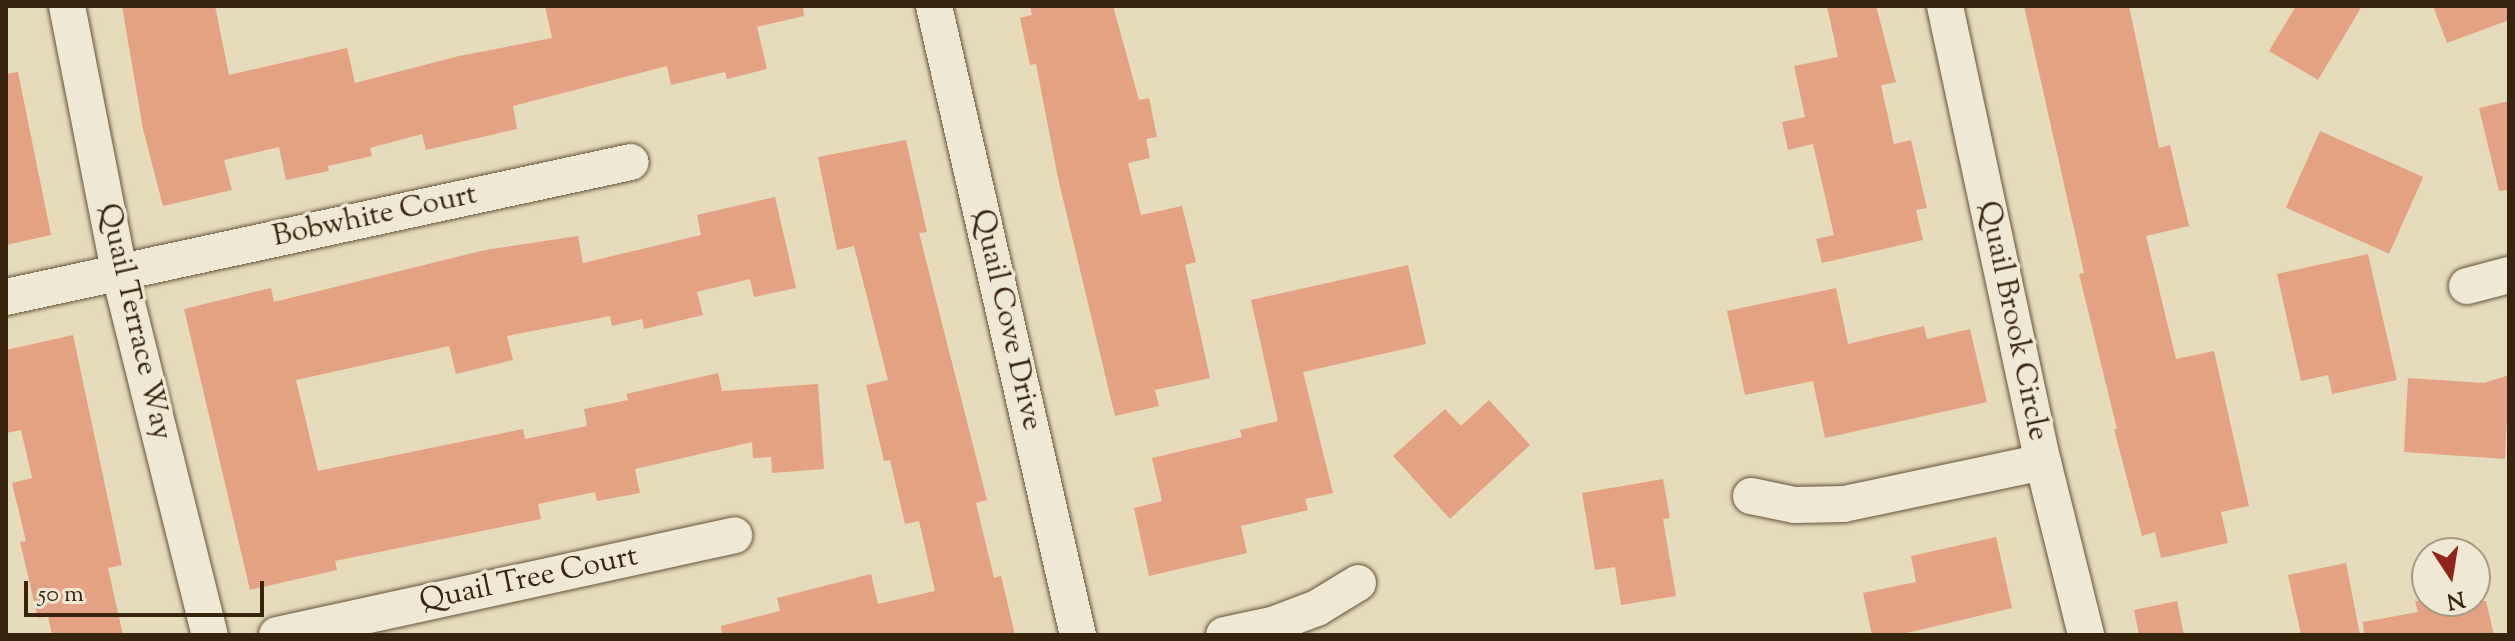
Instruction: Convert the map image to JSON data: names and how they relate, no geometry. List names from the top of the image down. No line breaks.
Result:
{"streets":{"street":["Bobwhite Court","Quail Cove Drive","Quail Brook Circle","Quail Terrace Way","Quail Tree Court"]},"crossings":[["Bobwhite Court","Quail Terrace Way"]],"scale_bar":"50 m","north":"bottom"}
